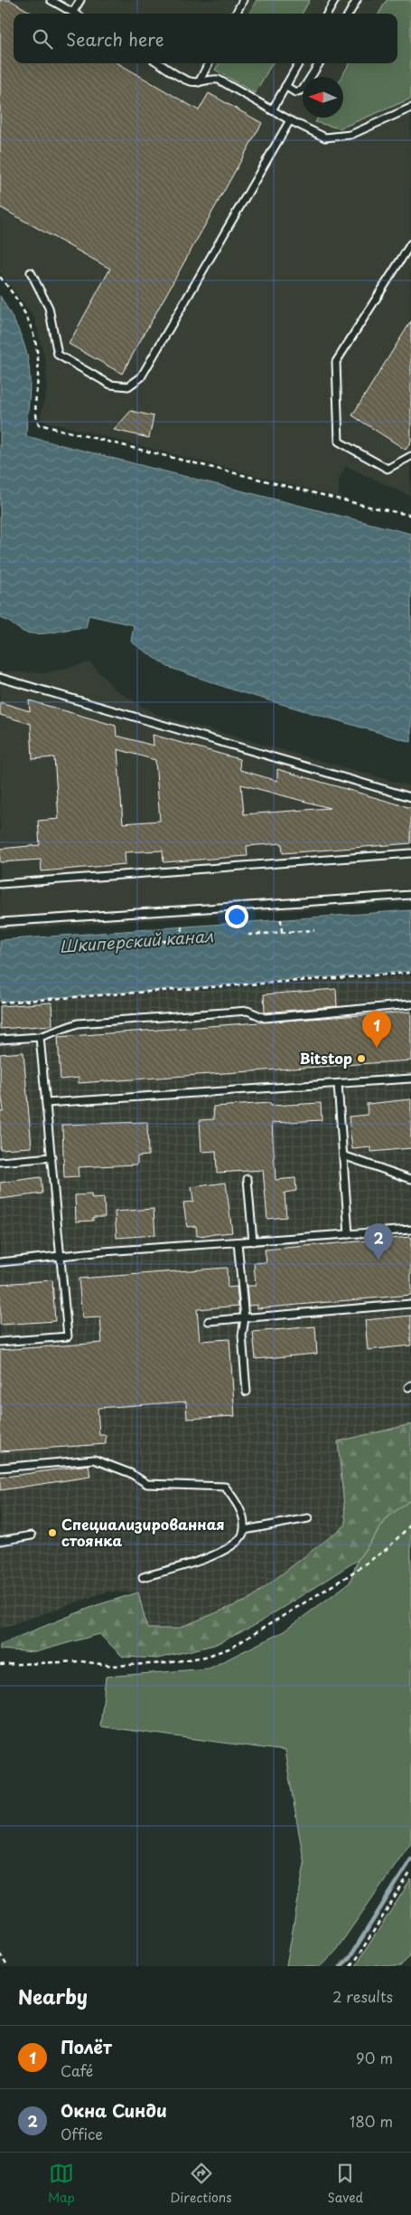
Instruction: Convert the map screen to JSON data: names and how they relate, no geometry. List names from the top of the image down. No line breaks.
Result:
{"water":["Шкиперский канал"],"places":["Bitstop","Специализированная стоянка"],"north":"left","page":{"search":"Search here","pins":["1","2"],"heading":["Nearby","2 results"],"list":[{"mark":"1","name":"Полёт","note":"Café","value":"90 m"},{"mark":"2","name":"Окна Синди","note":"Office","value":"180 m"}],"nav":["Map","Directions","Saved"]}}
